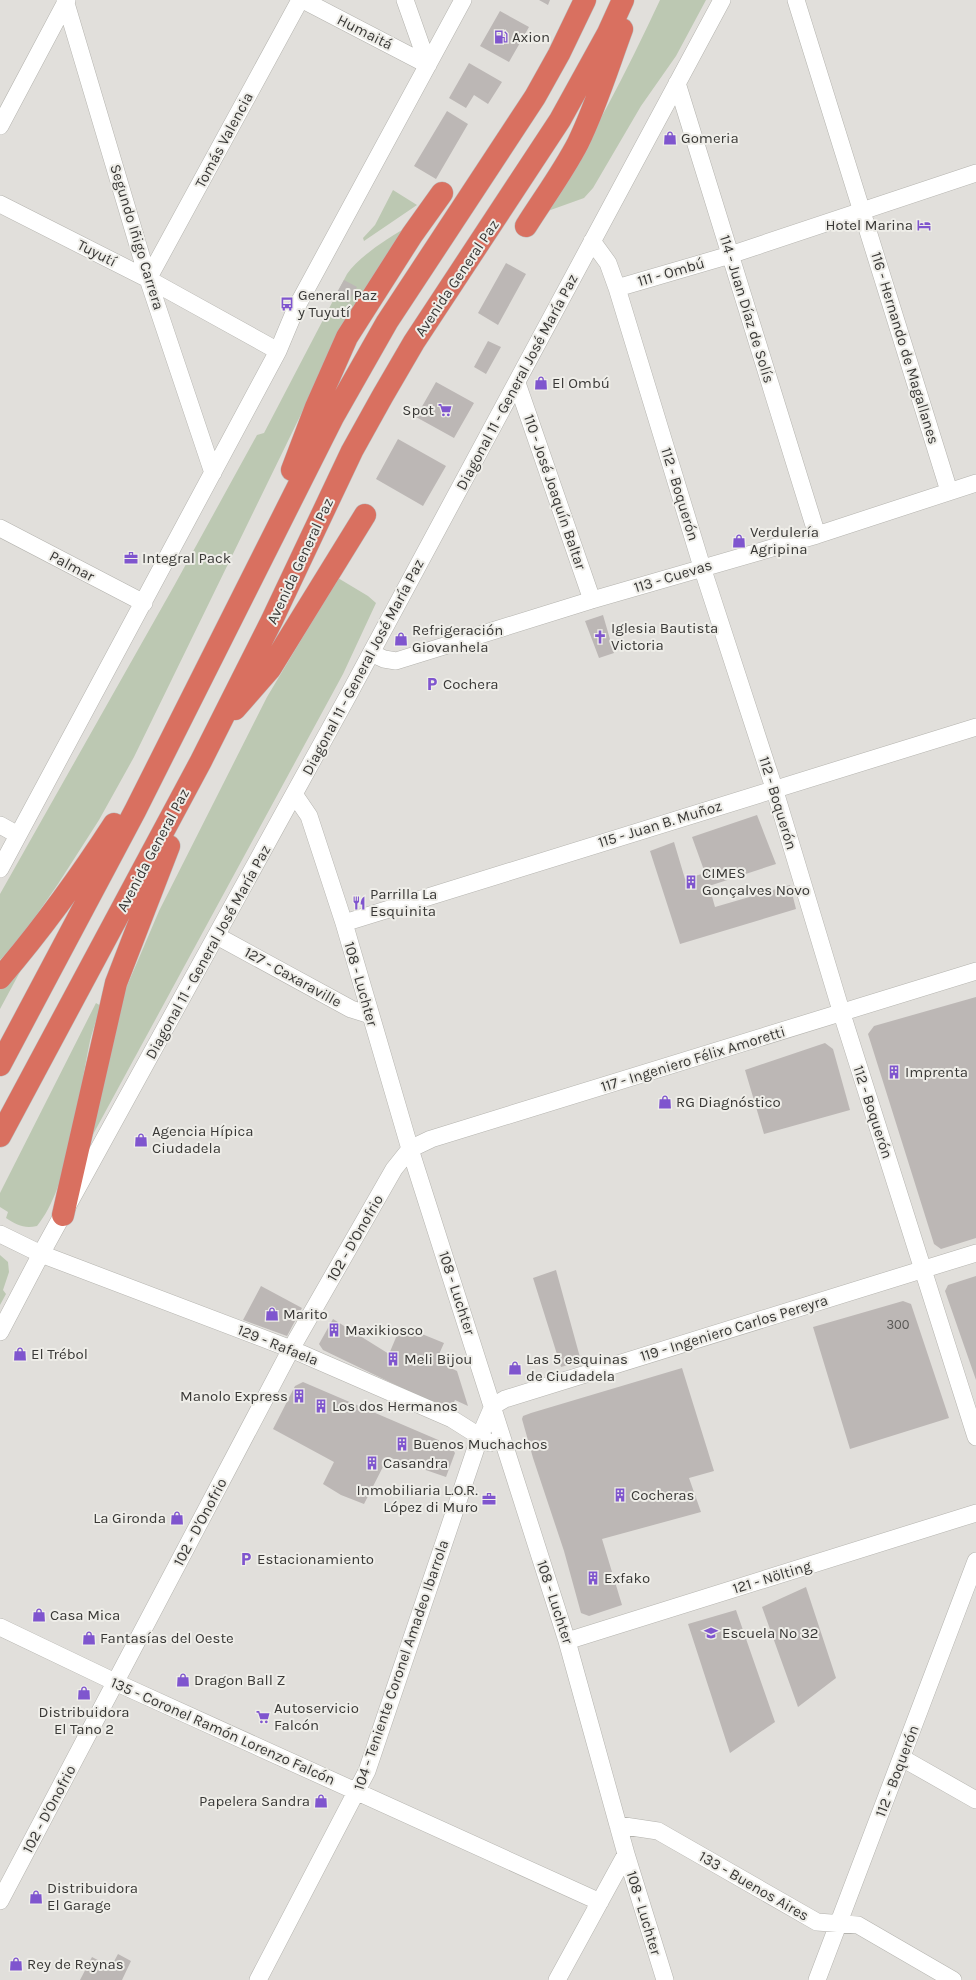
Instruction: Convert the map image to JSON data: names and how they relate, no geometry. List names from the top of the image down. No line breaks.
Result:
{"streets":{"highway":["Avenida General Paz"],"street":["Humaitá","Tomás Valencia","Segundo Iñigo Carrera","Tuyutí","111 - Ombú","114 - Juan Díaz de Solís","116 - Hernando de Magallanes","Diagonal 11 - General José María Paz","110 - José Joaquín Baltar","112 - Boquerón","Palmar","113 - Cuevas","115 - Juan B. Muñoz","127 - Caxaraville","108 - Luchter","117 - Ingeniero Félix Amoretti","102 - D'Onofrio","119 - Ingeniero Carlos Pereyra","129 - Rafaela","121 - Nölting","104 - Teniente Coronel Amadeo Ibarrola","135 - Coronel Ramón Lorenzo Falcón","133 - Buenos Aires"]},"crossings":[["Tomás Valencia","Segundo Iñigo Carrera"],["Tomás Valencia","Tuyutí"],["Segundo Iñigo Carrera","Tuyutí"],["111 - Ombú","114 - Juan Díaz de Solís"],["111 - Ombú","116 - Hernando de Magallanes"],["111 - Ombú","112 - Boquerón"],["114 - Juan Díaz de Solís","Diagonal 11 - General José María Paz"],["114 - Juan Díaz de Solís","113 - Cuevas"],["116 - Hernando de Magallanes","113 - Cuevas"],["Diagonal 11 - General José María Paz","110 - José Joaquín Baltar"],["Diagonal 11 - General José María Paz","112 - Boquerón"],["Diagonal 11 - General José María Paz","113 - Cuevas"],["Diagonal 11 - General José María Paz","127 - Caxaraville"],["Diagonal 11 - General José María Paz","108 - Luchter"],["Diagonal 11 - General José María Paz","129 - Rafaela"],["110 - José Joaquín Baltar","113 - Cuevas"],["112 - Boquerón","113 - Cuevas"],["112 - Boquerón","115 - Juan B. Muñoz"],["112 - Boquerón","117 - Ingeniero Félix Amoretti"],["112 - Boquerón","119 - Ingeniero Carlos Pereyra"],["112 - Boquerón","133 - Buenos Aires"],["115 - Juan B. Muñoz","108 - Luchter"],["127 - Caxaraville","108 - Luchter"],["108 - Luchter","117 - Ingeniero Félix Amoretti"],["108 - Luchter","102 - D'Onofrio"],["108 - Luchter","119 - Ingeniero Carlos Pereyra"],["108 - Luchter","129 - Rafaela"],["108 - Luchter","121 - Nölting"],["108 - Luchter","104 - Teniente Coronel Amadeo Ibarrola"],["108 - Luchter","133 - Buenos Aires"],["117 - Ingeniero Félix Amoretti","102 - D'Onofrio"],["102 - D'Onofrio","129 - Rafaela"],["102 - D'Onofrio","135 - Coronel Ramón Lorenzo Falcón"],["119 - Ingeniero Carlos Pereyra","104 - Teniente Coronel Amadeo Ibarrola"],["129 - Rafaela","104 - Teniente Coronel Amadeo Ibarrola"],["104 - Teniente Coronel Amadeo Ibarrola","135 - Coronel Ramón Lorenzo Falcón"]],"places":{"fuel station":["Axion"],"shop":["Gomeria","El Ombú","Verdulería Agripina","Refrigeración Giovanhela","RG Diagnóstico","Agencia Hípica Ciudadela","Marito","El Trébol","Las 5 esquinas de Ciudadela","La Gironda","Casa Mica","Fantasías del Oeste","Dragon Ball Z","Distribuidora El Tano 2","Papelera Sandra","Distribuidora El Garage","Rey de Reynas"],"hotel":["Hotel Marina"],"bus stop":["General Paz y Tuyutí"],"supermarket":["Spot","Autoservicio Falcón"],"office":["Integral Pack","Inmobiliaria L.O.R. López di Muro"],"church":["Iglesia Bautista Victoria"],"parking":["Cochera","Estacionamiento"],"building":["CIMES Gonçalves Novo","Imprenta","Maxikiosco","Meli Bijou","Manolo Express","Los dos Hermanos","Buenos Muchachos","Casandra","Cocheras","Exfako"],"restaurant":["Parrilla La Esquinita"],"school or university":["Escuela Nº 32"]},"house_numbers":["300"]}
